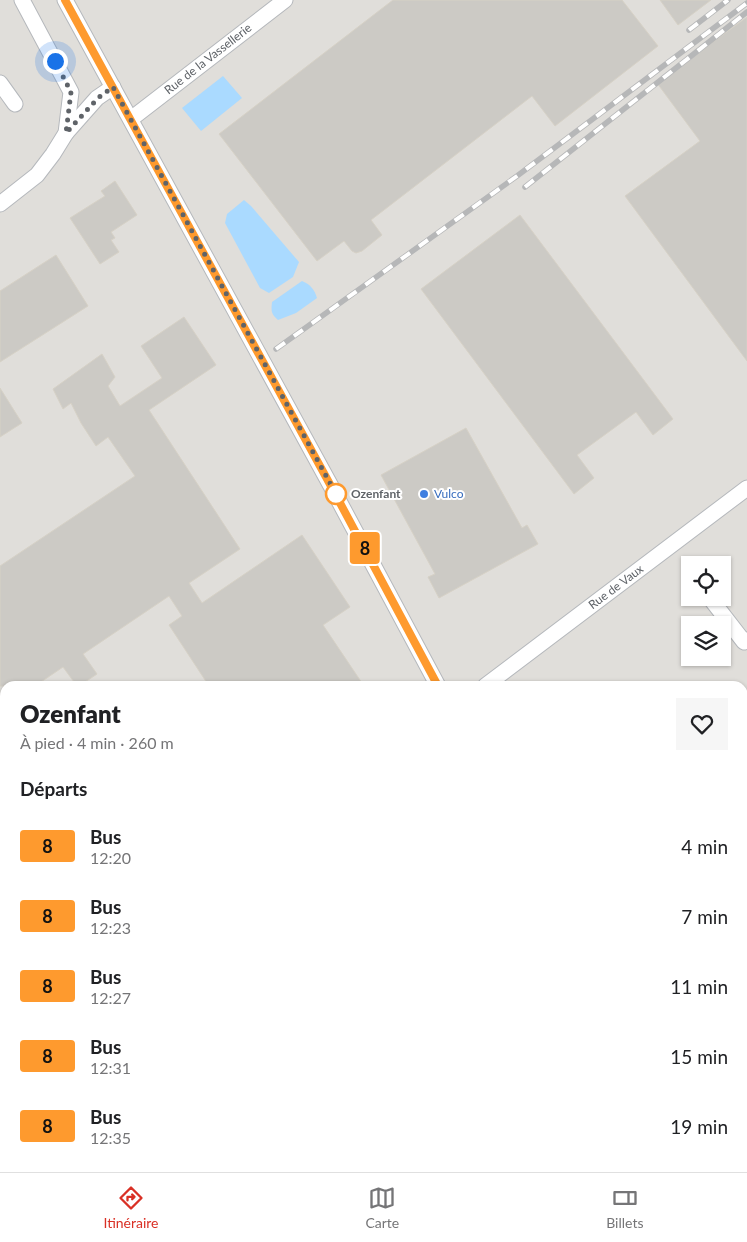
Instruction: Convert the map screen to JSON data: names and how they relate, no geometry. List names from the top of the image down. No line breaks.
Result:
{"streets":{"street":["Rue de la Vassellerie","Rue de Vaux"]},"places":["Ozenfant","Vulco"],"lines":["bus line 8"],"page":{"on_map":"8","heading":[["Ozenfant","À pied · 4 min · 260 m"],"Départs"],"list":[{"mark":"8","name":"Bus","note":"12:20","value":"4 min"},{"mark":"8","name":"Bus","note":"12:23","value":"7 min"},{"mark":"8","name":"Bus","note":"12:27","value":"11 min"},{"mark":"8","name":"Bus","note":"12:31","value":"15 min"},{"mark":"8","name":"Bus","note":"12:35","value":"19 min"}],"tabs":["Itinéraire","Carte","Billets"]}}
